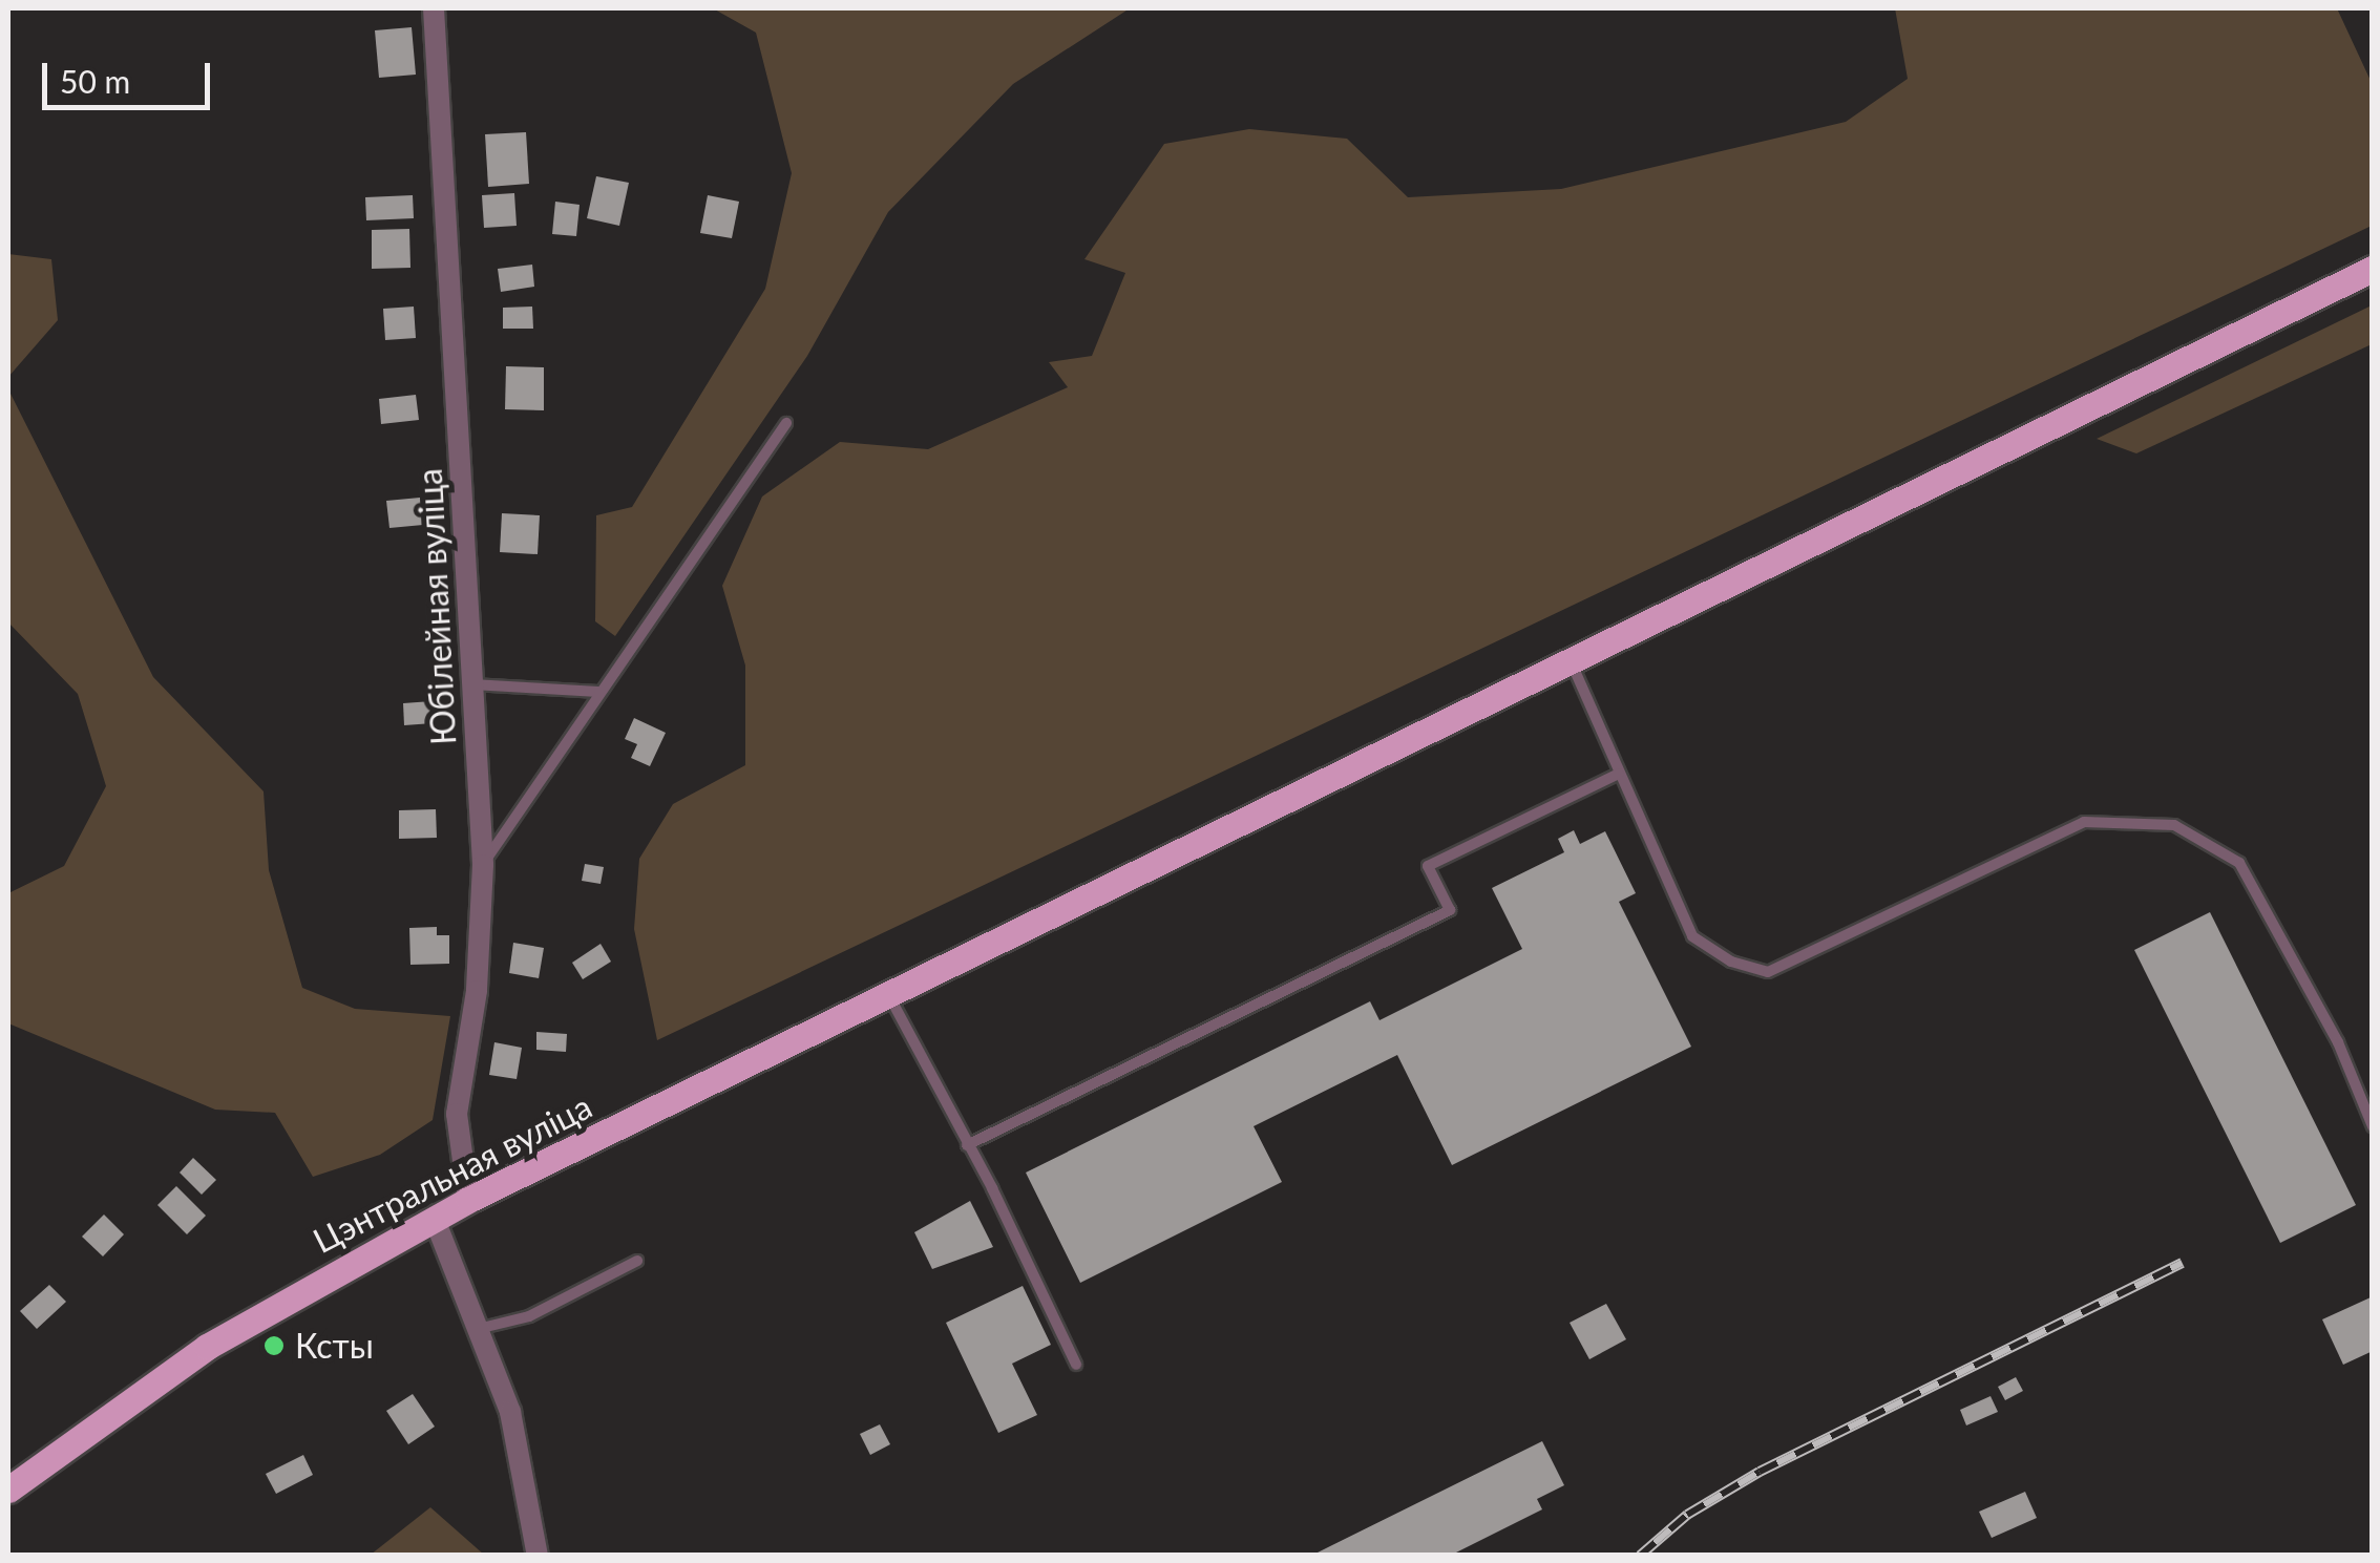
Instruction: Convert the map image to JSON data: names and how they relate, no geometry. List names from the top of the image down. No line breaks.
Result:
{"streets":{"main road":["Цэнтральная вуліца"],"street":["Юбілейная вуліца"]},"crossings":[["Юбілейная вуліца","Цэнтральная вуліца"]],"places":["Ксты"],"scale_bar":"50 m"}
